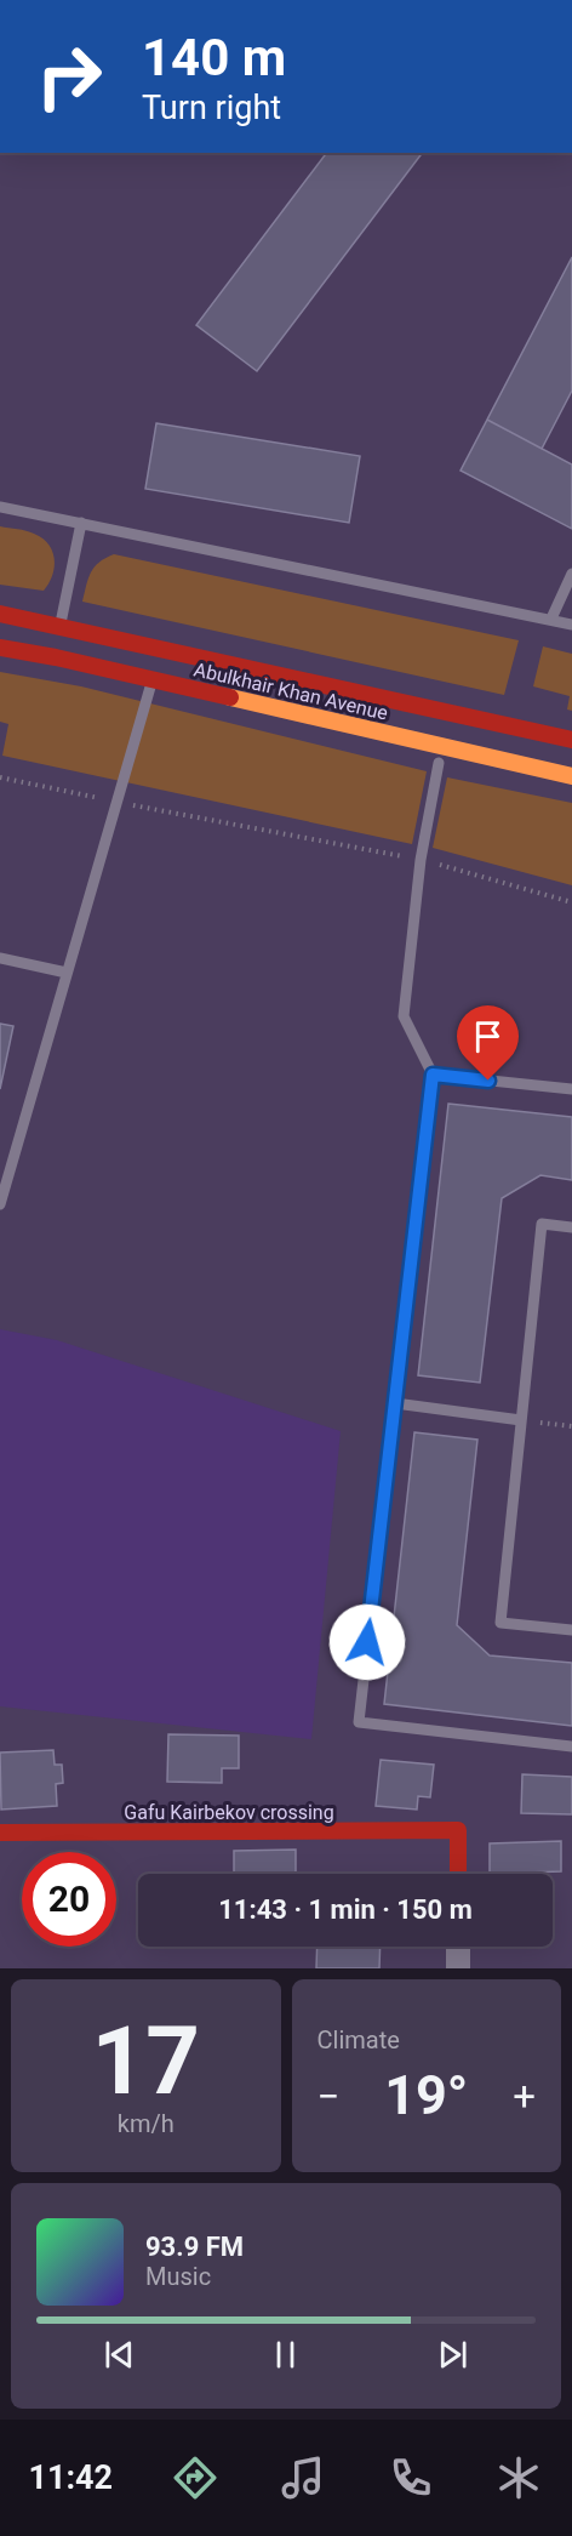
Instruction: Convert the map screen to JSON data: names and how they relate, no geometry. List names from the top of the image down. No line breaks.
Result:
{"streets":{"main road":["Abulkhair Khan Avenue","Gafu Kairbekov crossing"]},"page":{"turn":["140 m","Turn right"],"limit":"20","trip":"11:43 · 1 min · 150 m","tile":[["17","km/h"],"Climate"],"heat":["−","19°","+"],"song":["93.9 FM","Music"],"tabs":"11:42"}}
